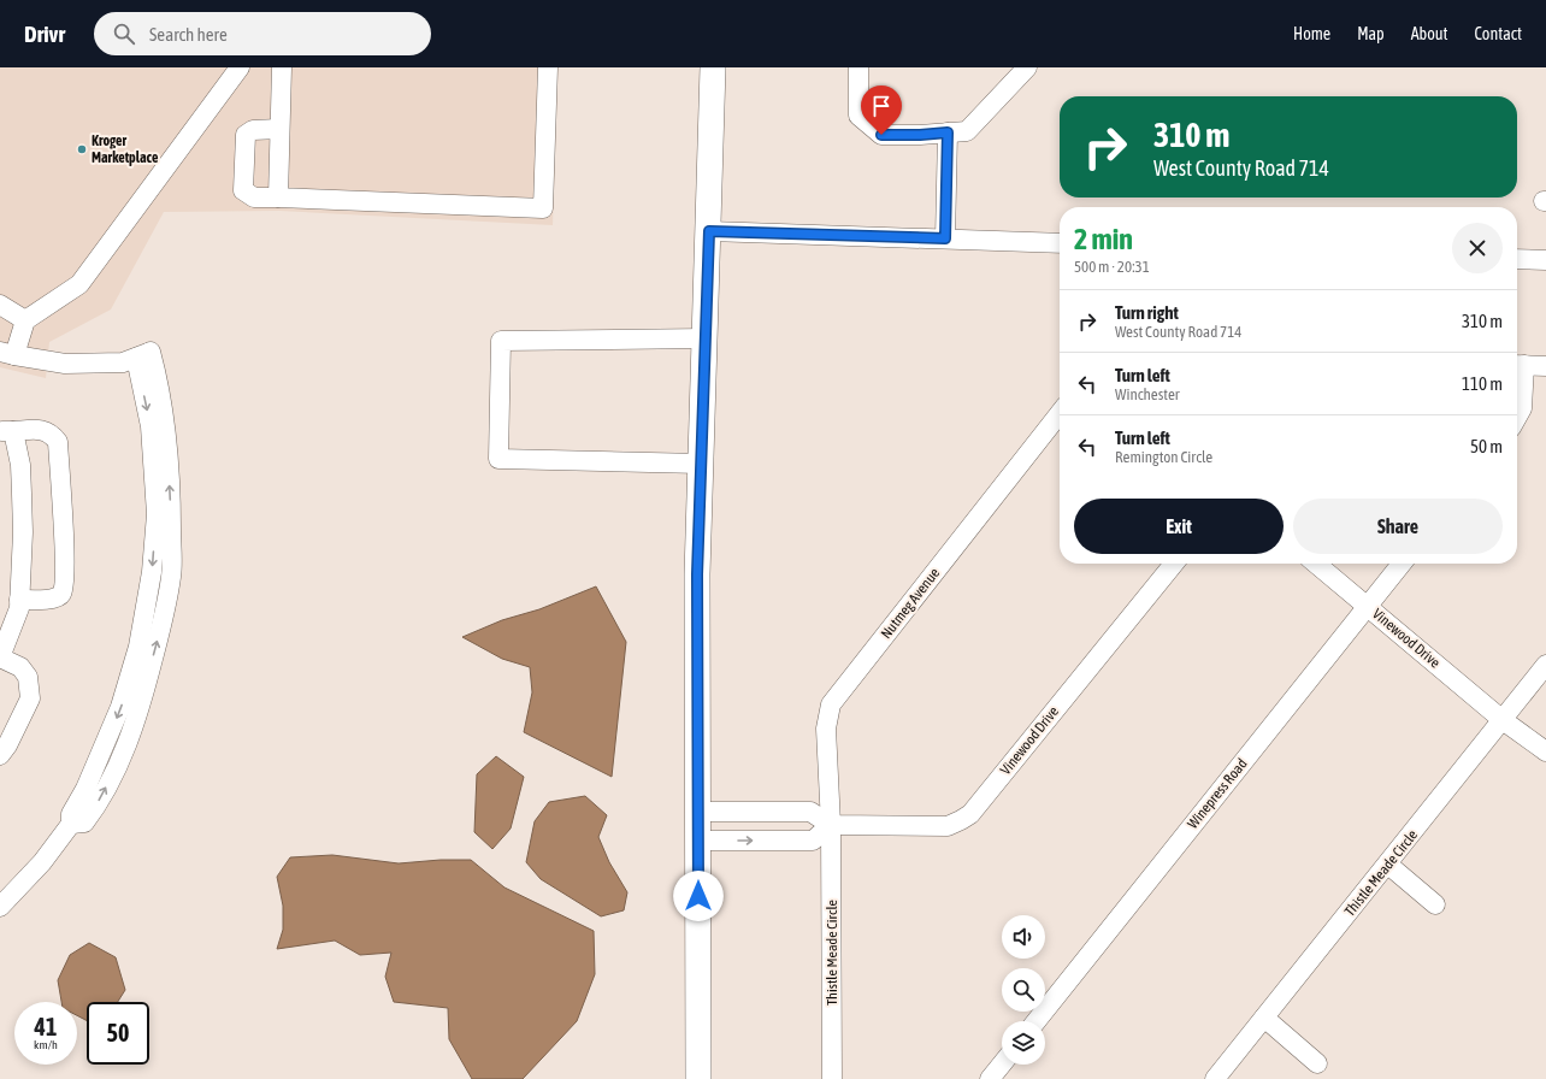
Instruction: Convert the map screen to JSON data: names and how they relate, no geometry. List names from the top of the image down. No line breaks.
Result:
{"streets":{"street":["Nutmeg Avenue","Vinewood Drive","Winepress Road","Thistle Meade Circle"]},"crossings":[["Nutmeg Avenue","Vinewood Drive"],["Nutmeg Avenue","Thistle Meade Circle"],["Vinewood Drive","Winepress Road"],["Vinewood Drive","Thistle Meade Circle"]],"places":["Kroger Marketplace"],"page":{"header":"Drivr","search":"Search here","nav":["Home","Map","About","Contact"],"turn":["310 m","West County Road 714"],"heading":["2 min","500 m · 20:31"],"list":[{"name":"Turn right","note":"West County Road 714","value":"310 m"},{"name":"Turn left","note":"Winchester","value":"110 m"},{"name":"Turn left","note":"Remington Circle","value":"50 m"}],"buttons":["Exit","Share"],"speed":"41 km/h","limit":"50"}}
